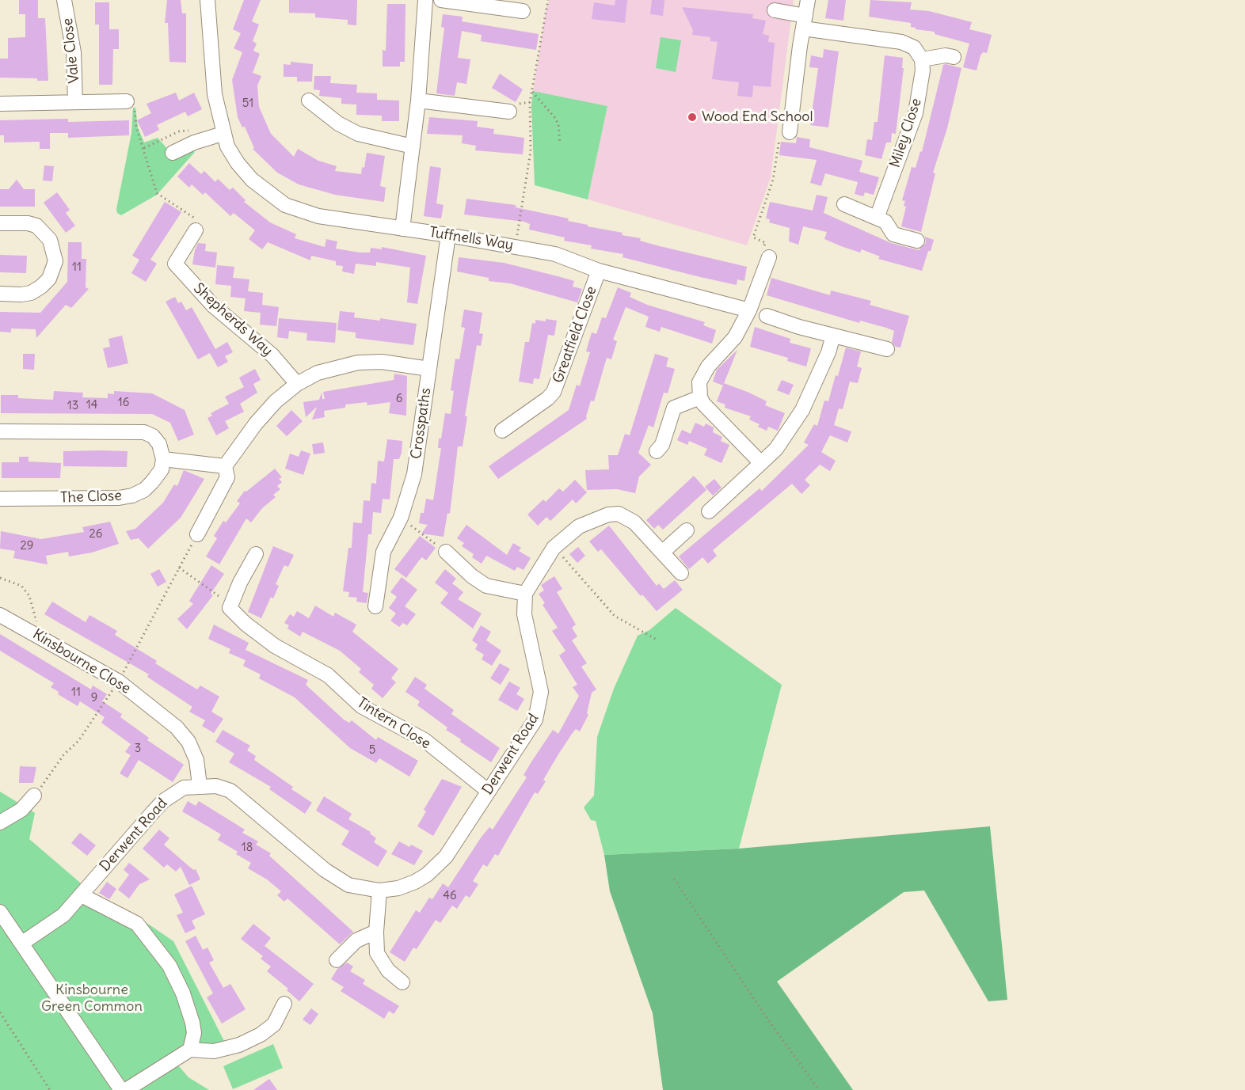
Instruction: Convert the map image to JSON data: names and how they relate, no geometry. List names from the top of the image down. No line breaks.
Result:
{"streets":{"street":["Vale Close","Miley Close","Tuffnells Way","Shepherds Way","Greatfield Close","Crosspaths","The Close","Kinsbourne Close","Tintern Close","Derwent Road"]},"crossings":[["Tuffnells Way","Greatfield Close"],["Tuffnells Way","Crosspaths"],["Kinsbourne Close","Derwent Road"],["Tintern Close","Derwent Road"]],"parks":["Kinsbourne Green Common"],"places":["Wood End School"],"house_numbers":["51","11","6","16","14","13","26","29","11","9","3","5","18","46"]}
